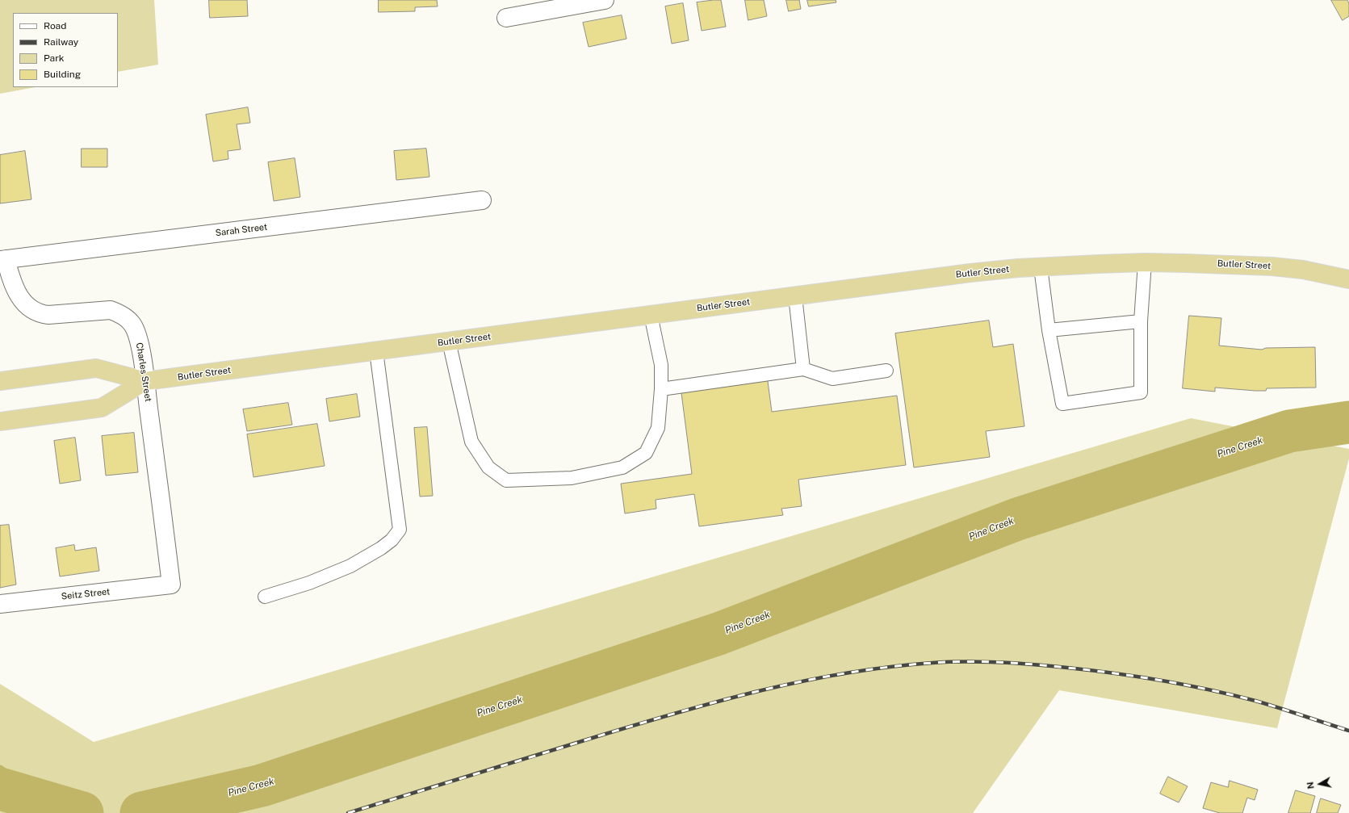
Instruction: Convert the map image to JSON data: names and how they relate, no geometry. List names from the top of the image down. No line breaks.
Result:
{"streets":{"highway":["Butler Street"],"street":["Sarah Street","Charles Street","Seitz Street"]},"crossings":[["Sarah Street","Charles Street"],["Butler Street","Charles Street"],["Charles Street","Seitz Street"]],"water":["Pine Creek"],"legend":["Road","Railway","Park","Building"],"north":"left"}
